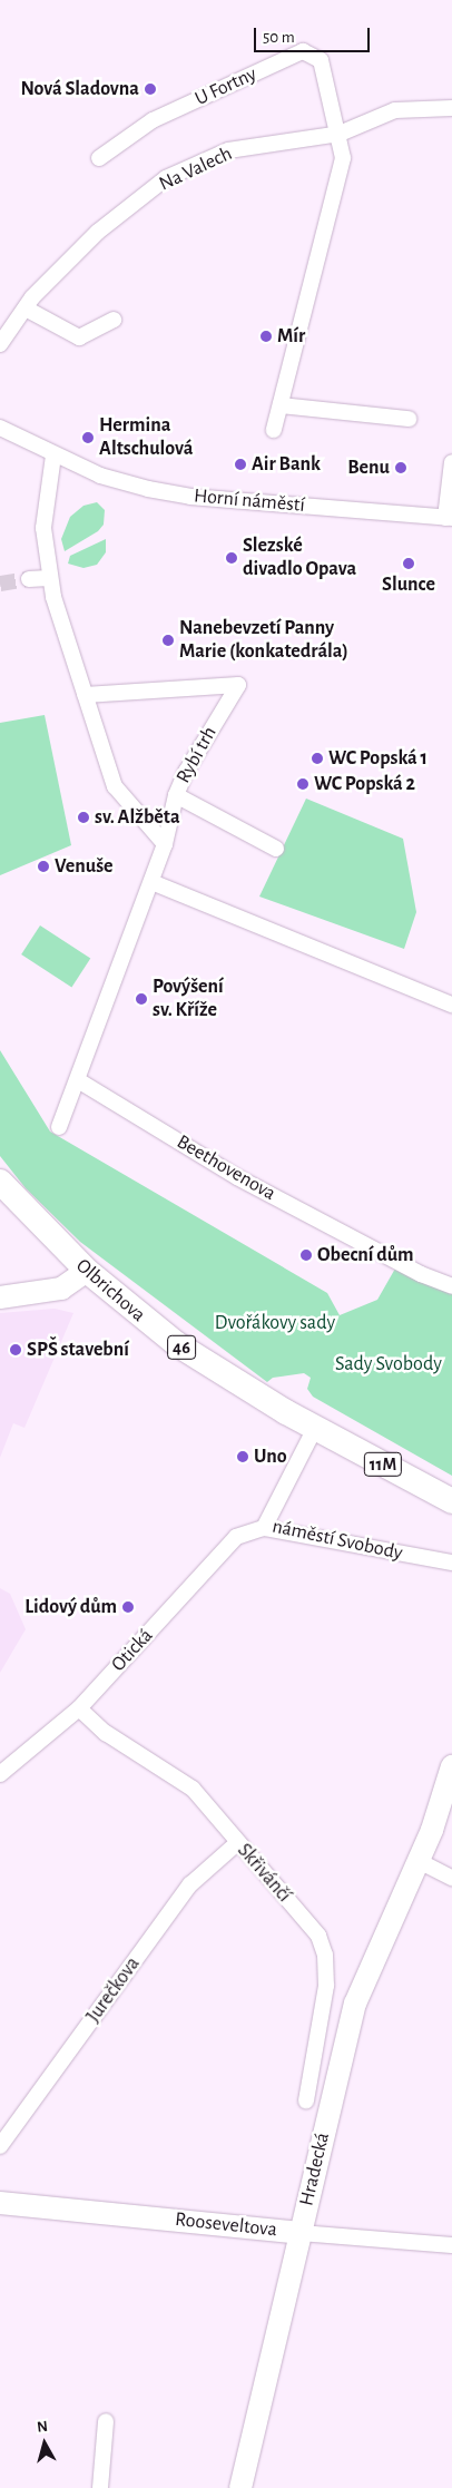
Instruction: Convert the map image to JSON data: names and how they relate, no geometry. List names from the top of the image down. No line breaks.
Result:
{"streets":{"main road":["Olbrichova","46","11M","Hradecká","Rooseveltova"],"street":["U Fortny","Na Valech","Horní náměstí","Rybí trh","Beethovenova","náměstí Svobody","Otická","Skřivánčí","Jurečkova"]},"crossings":[["U Fortny","Na Valech"],["Rybí trh","Beethovenova"],["Olbrichova","11M"],["11M","náměstí Svobody"],["náměstí Svobody","Otická"],["Otická","Skřivánčí"],["Skřivánčí","Jurečkova"],["Hradecká","Rooseveltova"]],"parks":["Dvořákovy sady","Sady Svobody"],"places":["Nová Sladovna","Mír","Hermina Altschulová","Air Bank","Benu","Slezské divadlo Opava","Slunce","Nanebevzetí Panny Marie (konkatedrála)","WC Popská 1","WC Popská 2","sv. Alžběta","Venuše","Povýšení sv. Kříže","Obecní dům","SPŠ stavební","Uno","Lidový dům"],"scale_bar":"50 m","north":"top"}
